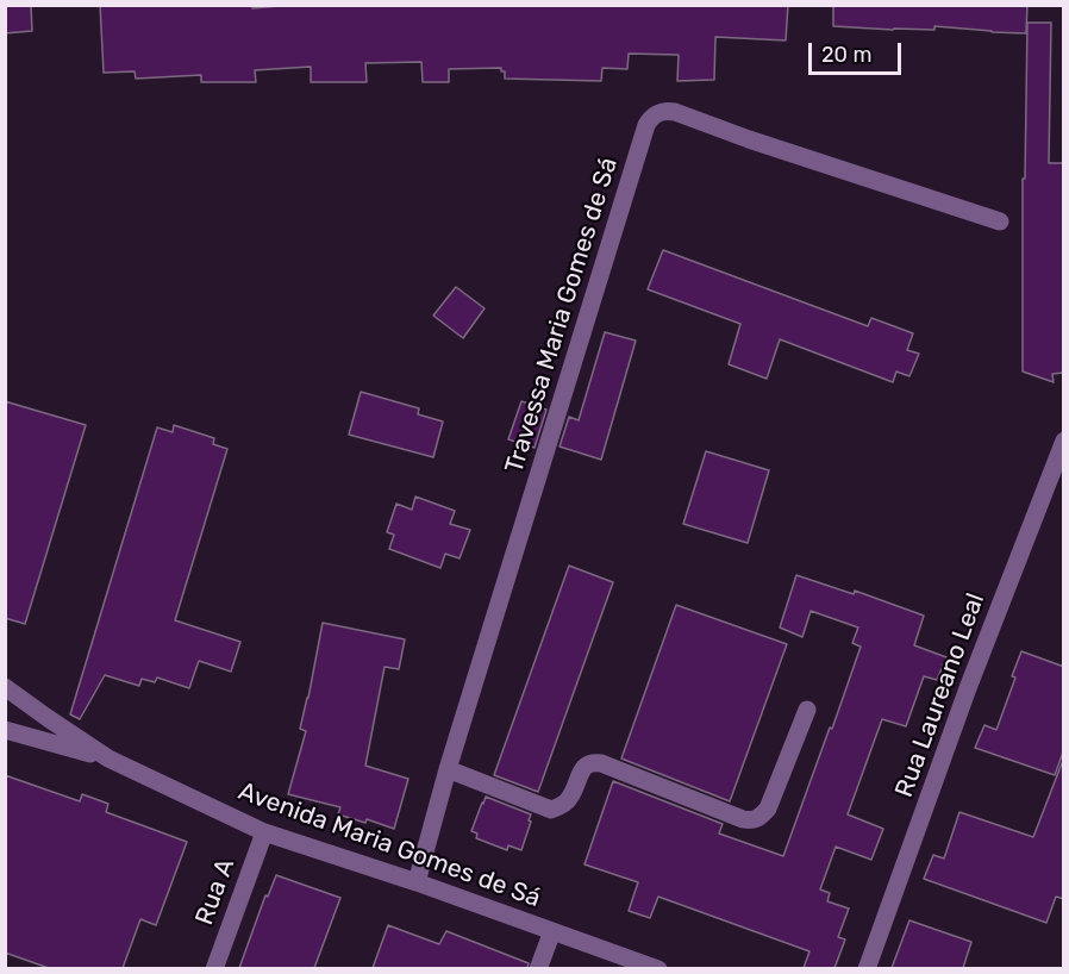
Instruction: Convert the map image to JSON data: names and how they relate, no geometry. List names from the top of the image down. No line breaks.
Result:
{"streets":{"street":["Travessa Maria Gomes de Sá","Rua Laureano Leal","Avenida Maria Gomes de Sá","Rua A"]},"crossings":[["Travessa Maria Gomes de Sá","Avenida Maria Gomes de Sá"],["Avenida Maria Gomes de Sá","Rua A"]],"scale_bar":"20 m"}
